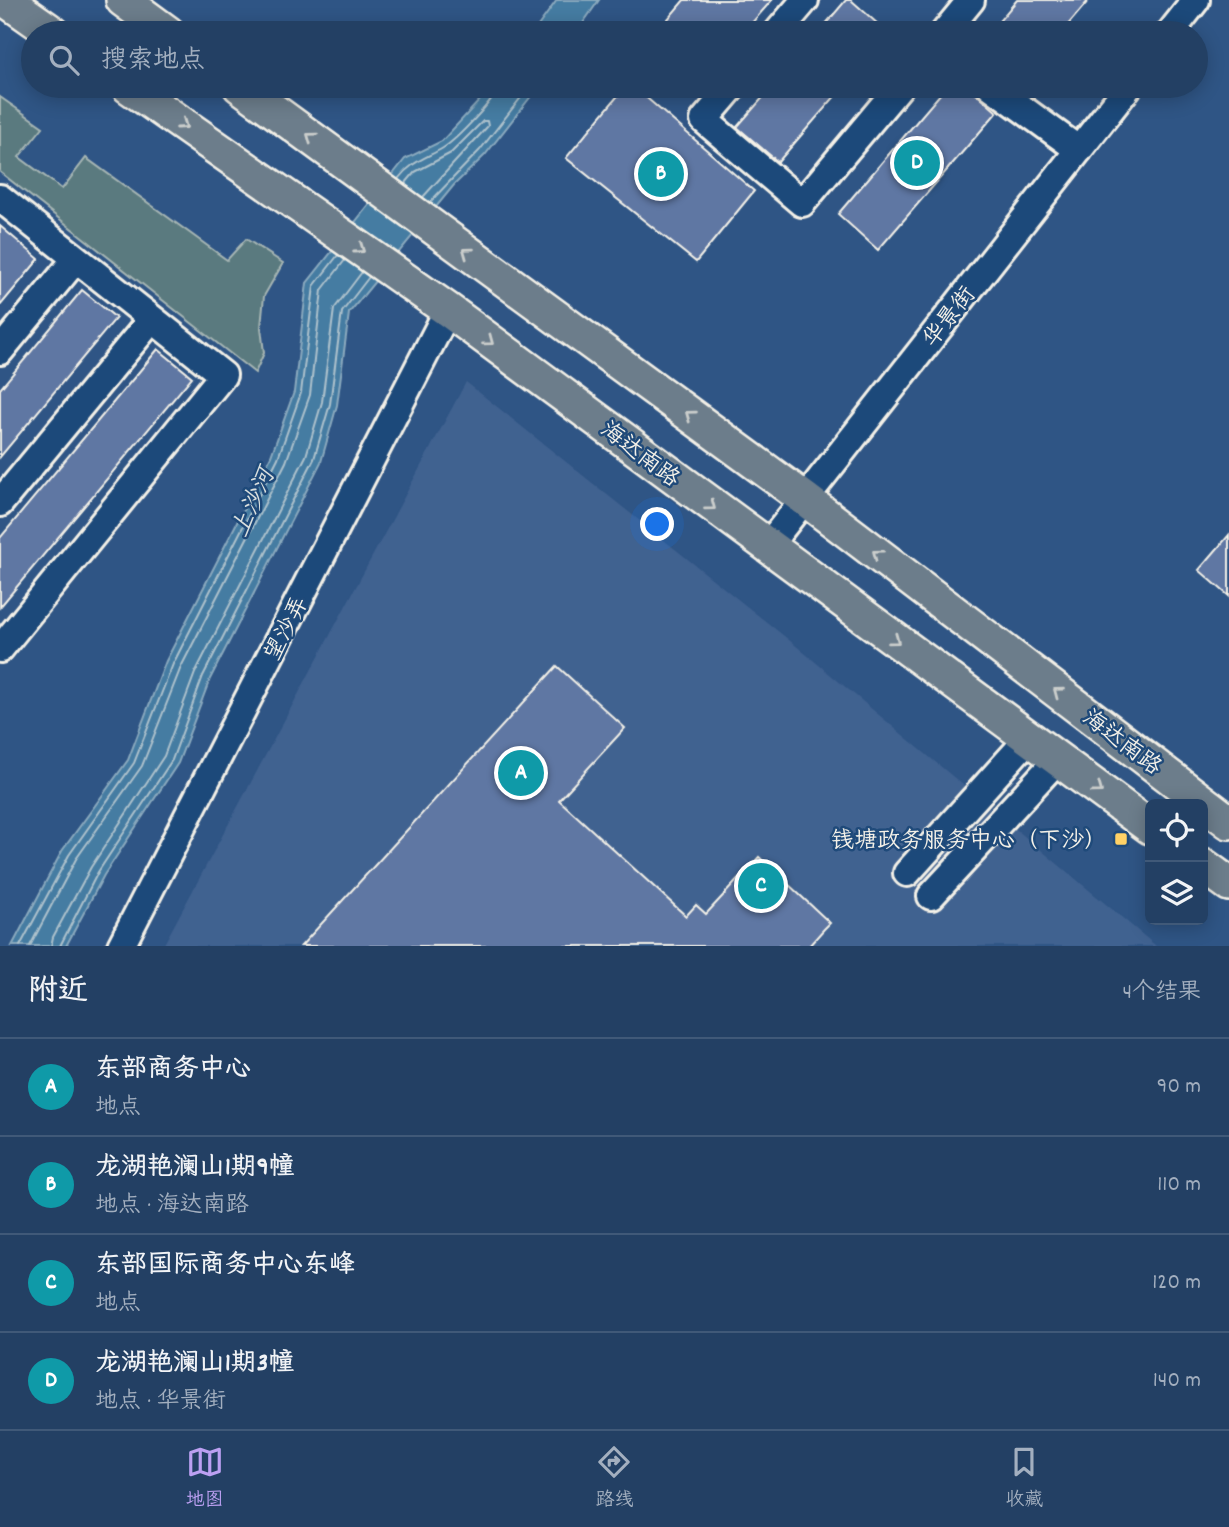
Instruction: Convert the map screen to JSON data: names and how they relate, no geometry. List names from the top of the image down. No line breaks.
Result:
{"streets":{"main road":["海达南路"],"street":["华景街","望沙弄"]},"crossings":[["华景街","海达南路"],["海达南路","望沙弄"]],"water":["上沙河"],"places":{"transit":["钱塘政务服务中心（下沙）"]},"page":{"search":"搜索地点","pins":["D","B","A","C"],"heading":["附近","4个结果"],"list":[{"mark":"A","name":"东部商务中心","note":"地点","value":"90 m"},{"mark":"B","name":"龙湖艳澜山1期9幢","note":"地点 · 海达南路","value":"110 m"},{"mark":"C","name":"东部国际商务中心东峰","note":"地点","value":"120 m"},{"mark":"D","name":"龙湖艳澜山1期3幢","note":"地点 · 华景街","value":"140 m"}],"nav":["地图","路线","收藏"]}}
